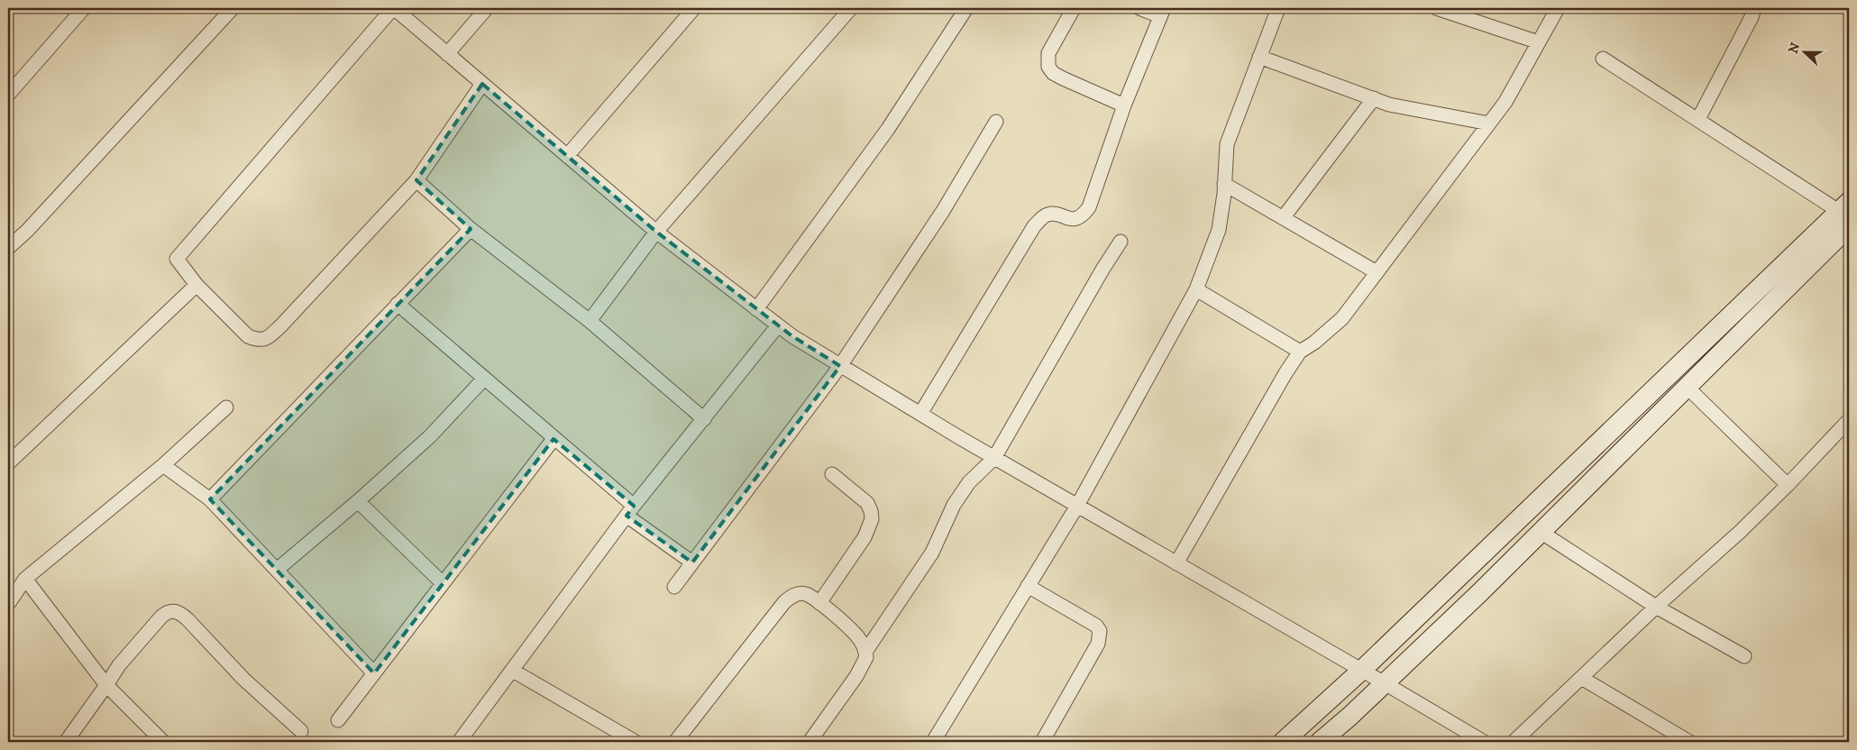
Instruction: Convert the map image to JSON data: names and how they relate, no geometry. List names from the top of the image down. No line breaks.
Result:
{"north":"left"}
